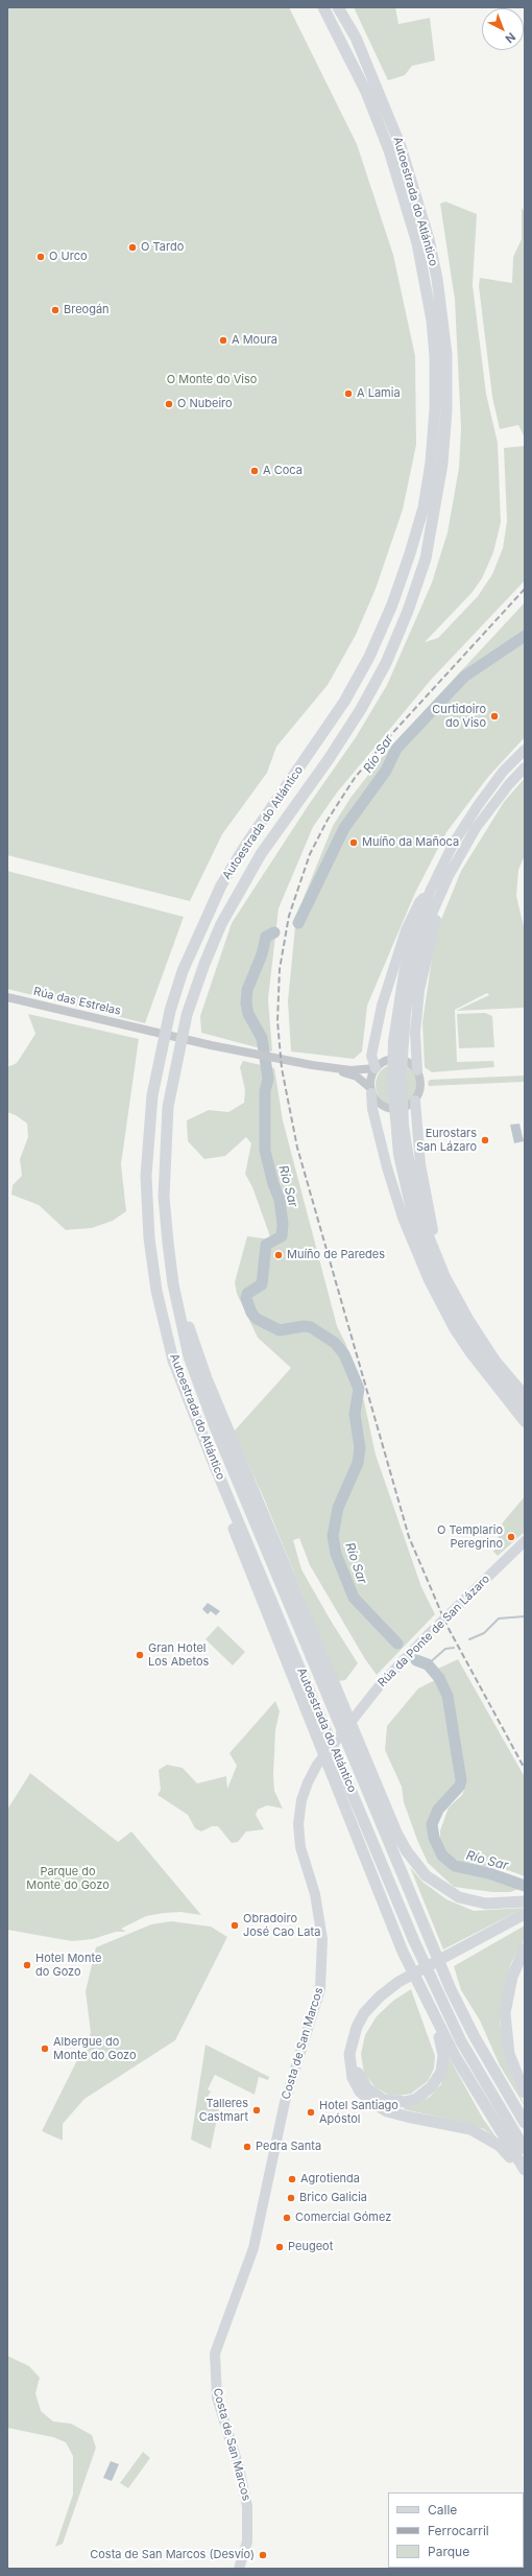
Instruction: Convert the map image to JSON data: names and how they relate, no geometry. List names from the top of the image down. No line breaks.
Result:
{"streets":{"highway":["Autoestrada do Atlántico"],"main road":["Rúa da Ponte de San Lázaro","Costa de San Marcos"],"street":["Rúa das Estrelas"]},"crossings":[["Rúa da Ponte de San Lázaro","Costa de San Marcos"]],"water":["Río Sar"],"parks":["O Monte do Viso","Parque do Monte do Gozo"],"places":["O Tardo","O Urco","Breogán","A Moura","A Lamia","O Nubeiro","A Coca","Curtidoiro do Viso","Muíño da Mañoca","Eurostars San Lázaro","Muíño de Paredes","O Templario Peregrino","Gran Hotel Los Abetos","Obradoiro José Cao Lata","Hotel Monte do Gozo","Albergue do Monte do Gozo","Talleres Castmart","Hotel Santiago Apóstol","Pedra Santa","Agrotienda","Brico Galicia","Comercial Gómez","Peugeot","Costa de San Marcos (Desvío)"],"legend":["Calle","Ferrocarril","Parque"],"north":"bottom right"}
